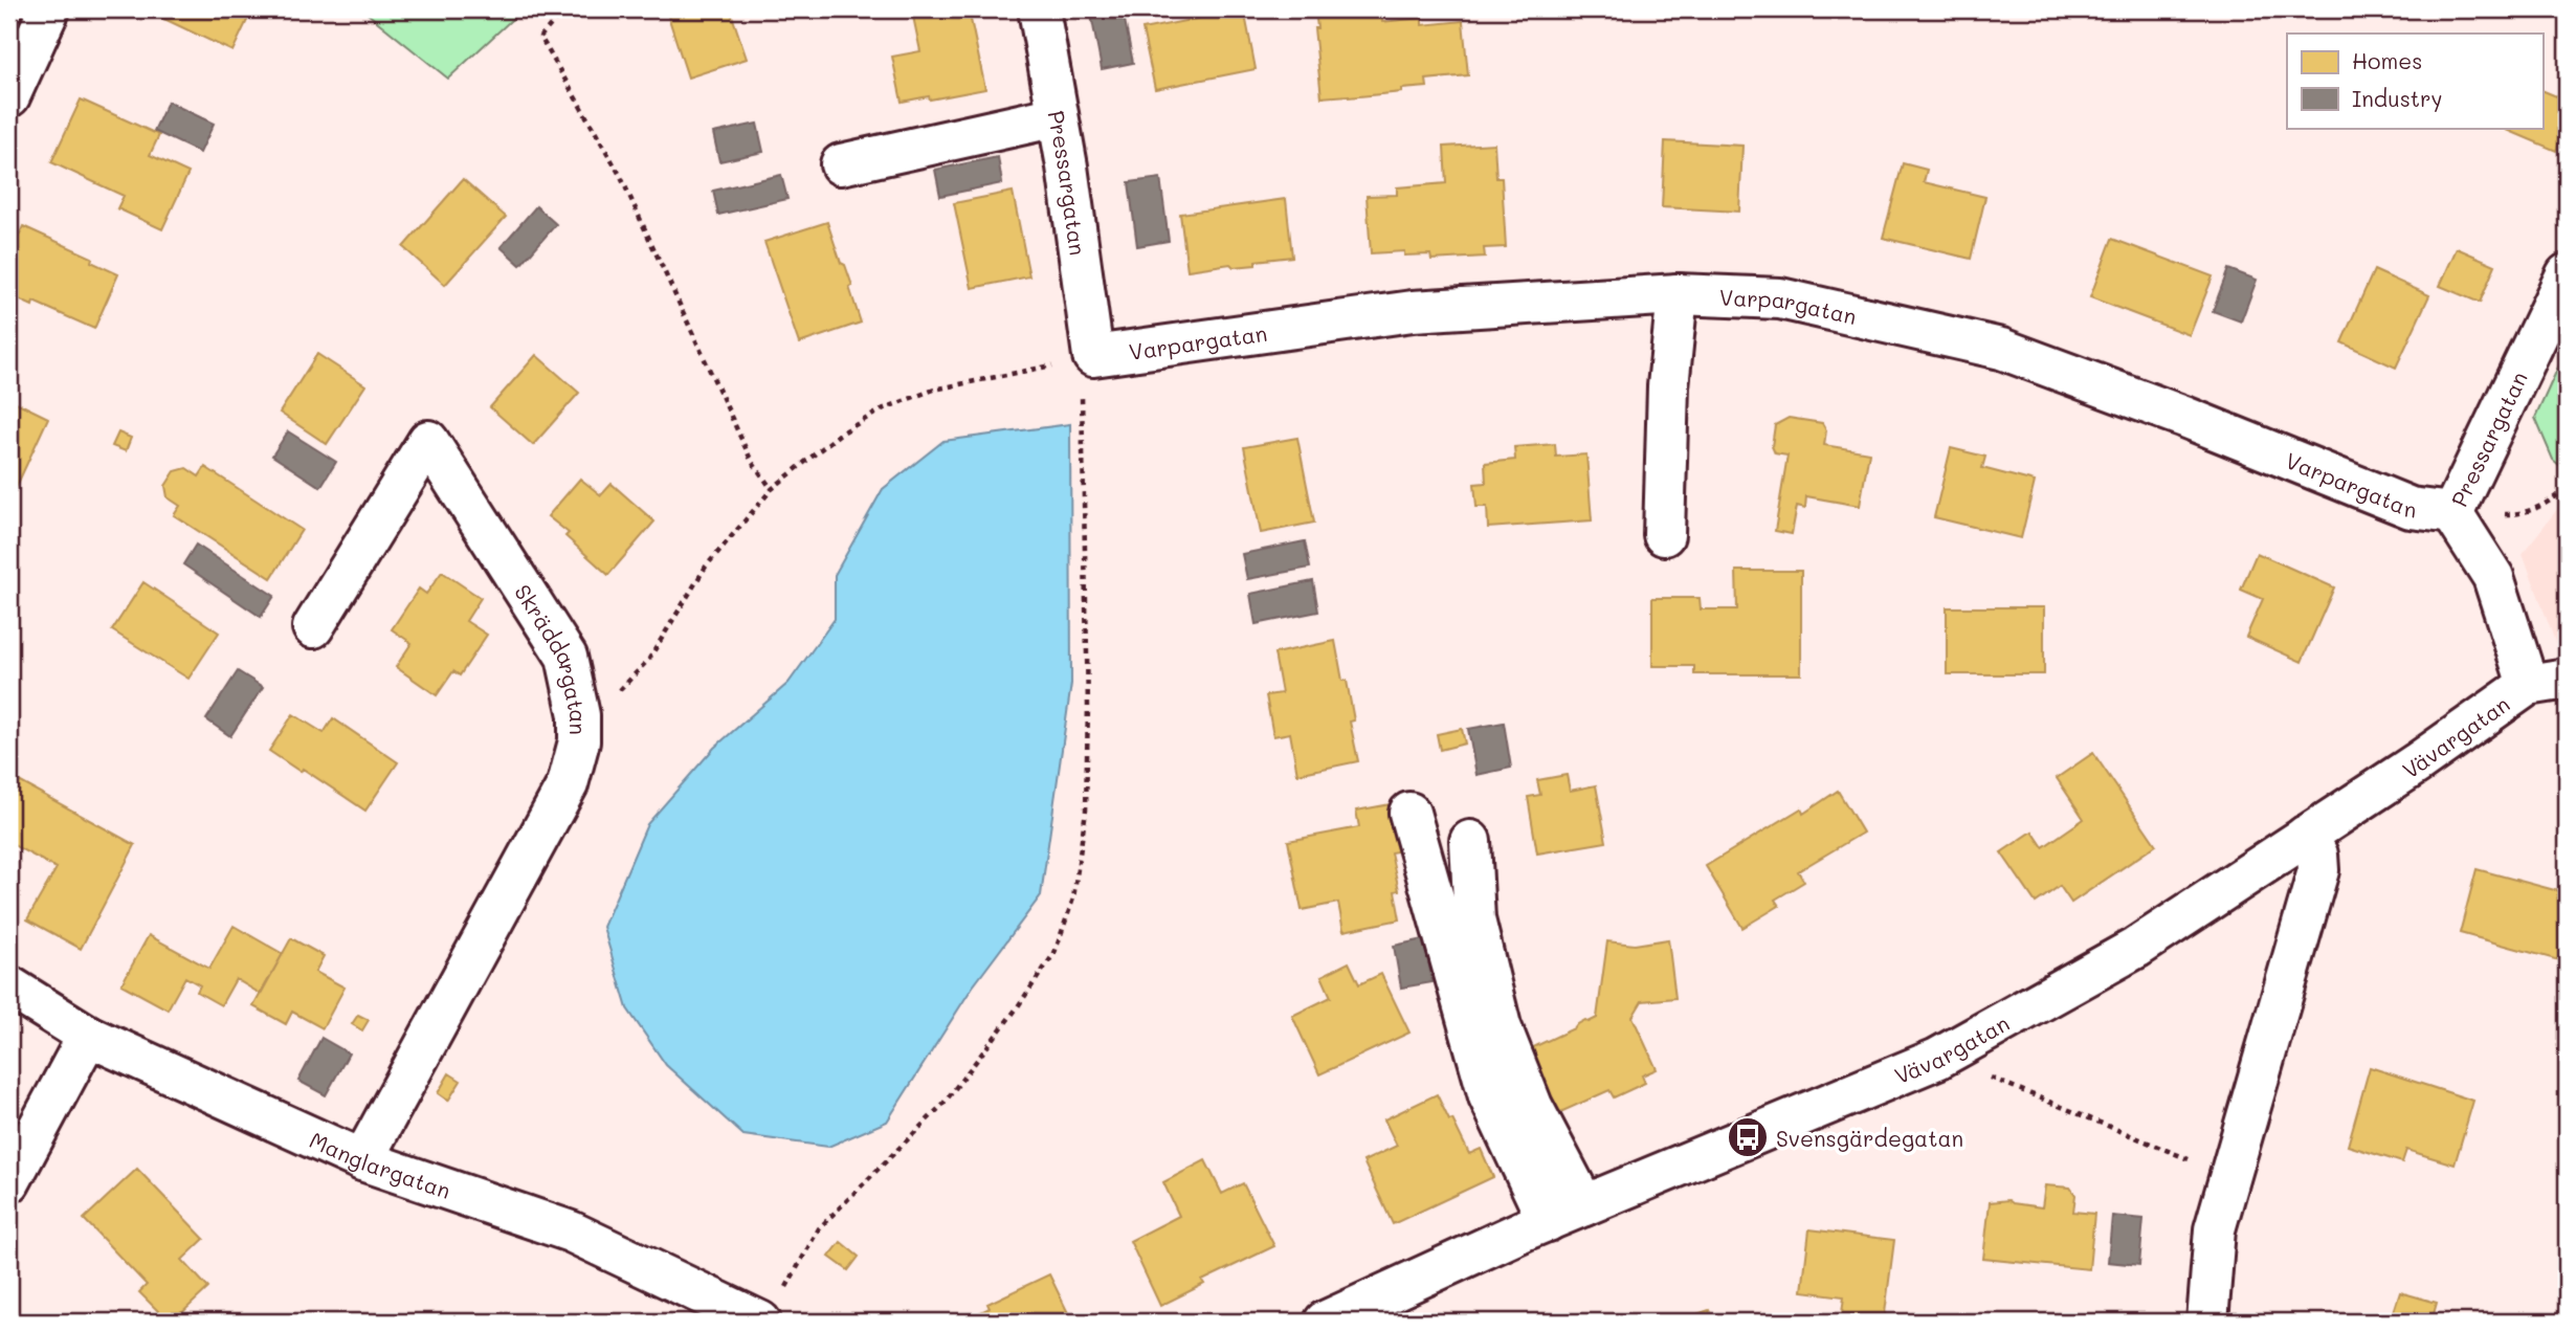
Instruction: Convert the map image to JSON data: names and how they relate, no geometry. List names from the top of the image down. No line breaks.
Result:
{"streets":{"street":["Pressargatan","Varpargatan","Skräddargatan","Vävargatan","Manglargatan"]},"crossings":[["Pressargatan","Varpargatan"],["Pressargatan","Vävargatan"],["Skräddargatan","Manglargatan"]],"places":{"bus stop":["Svensgärdegatan"]},"legend":["Homes","Industry"]}
